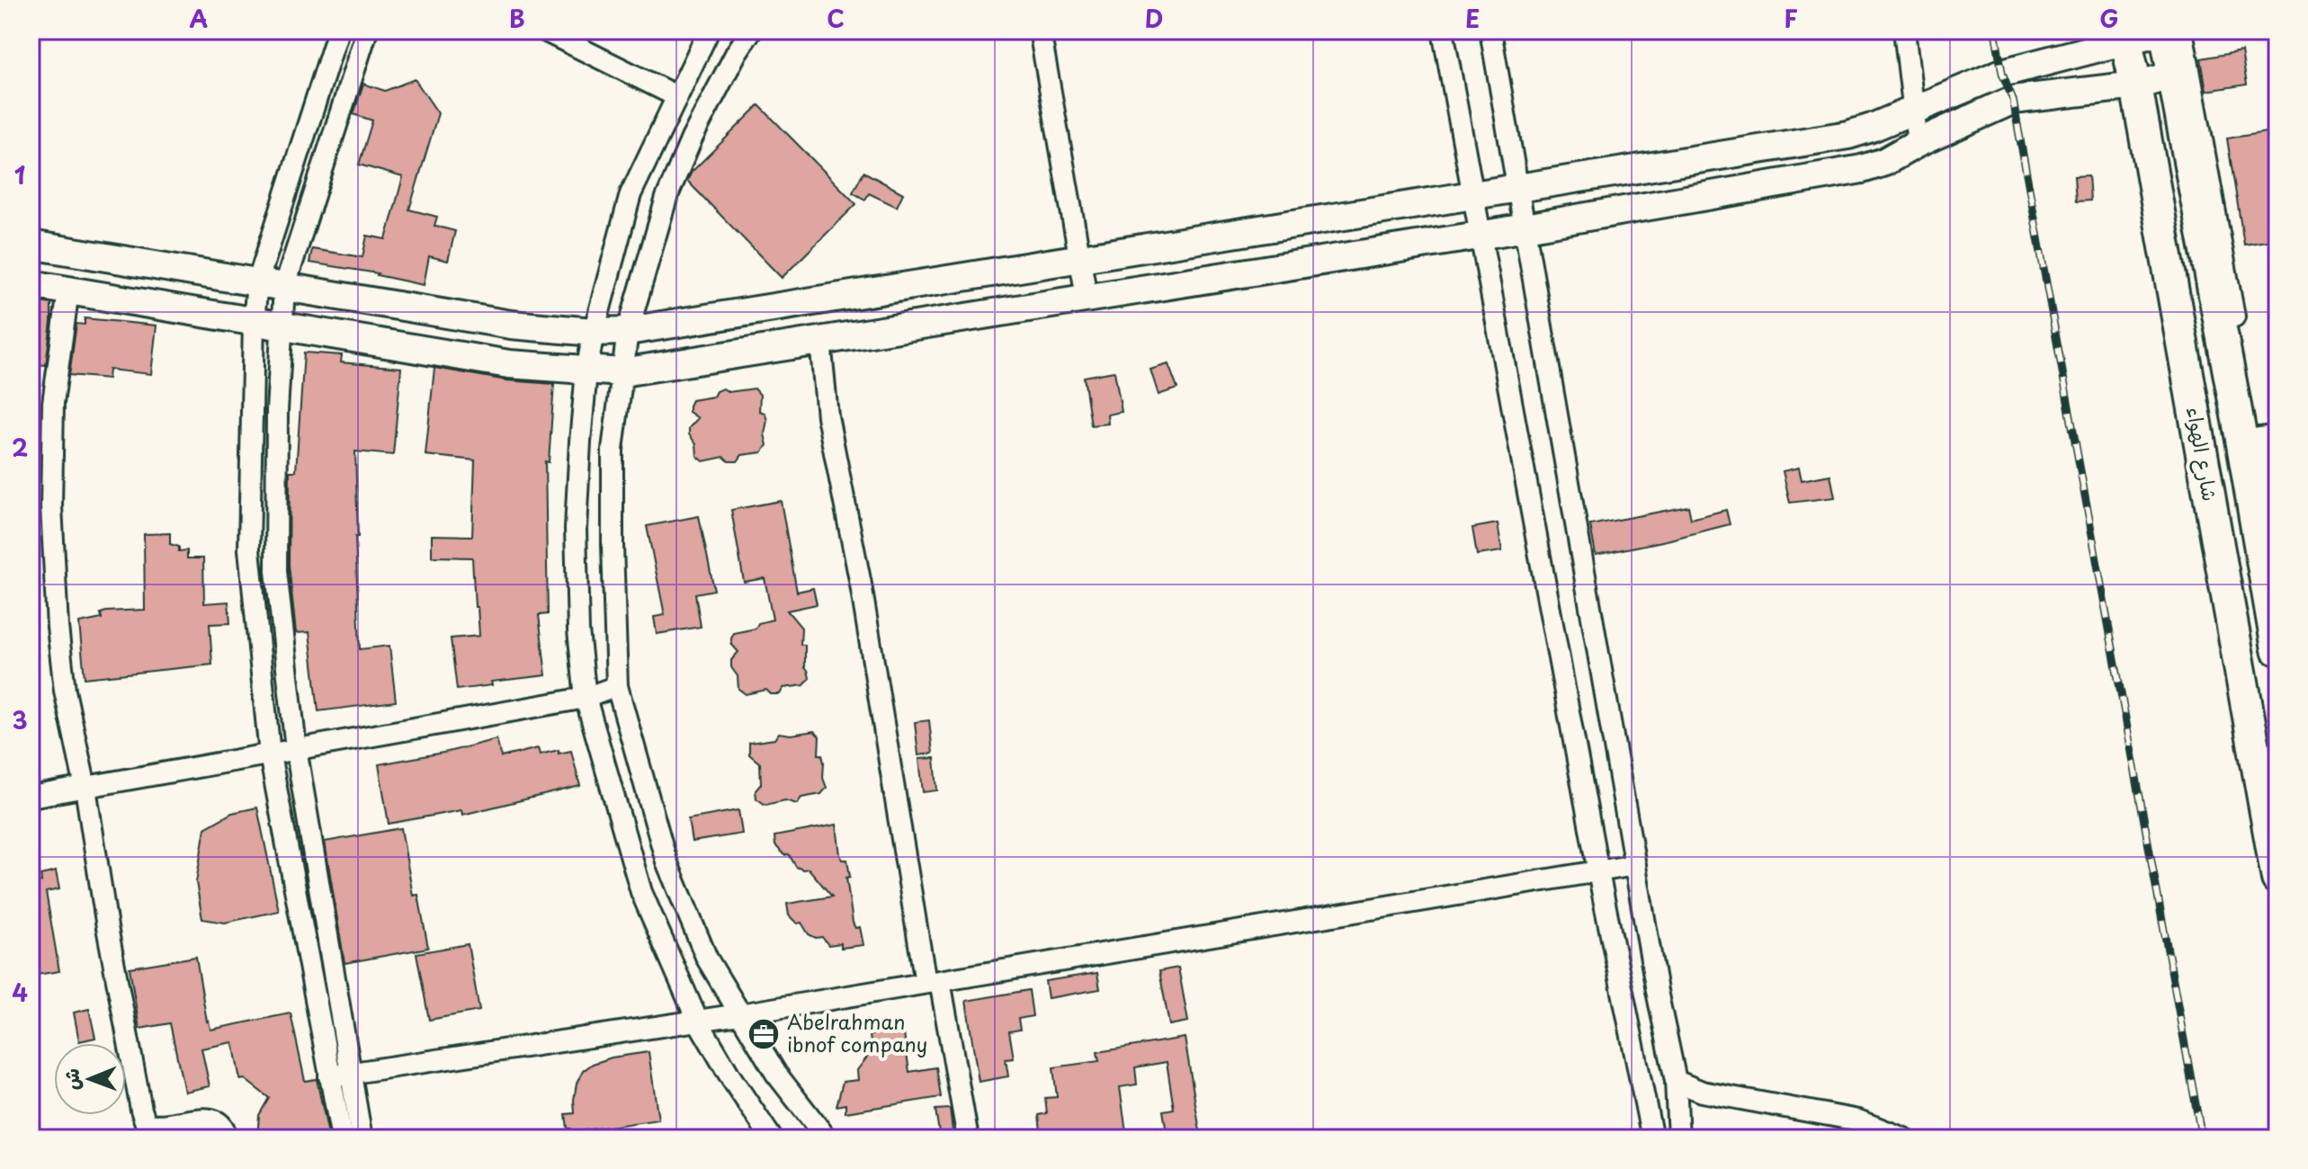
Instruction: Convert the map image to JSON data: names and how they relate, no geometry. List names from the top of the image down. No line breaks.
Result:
{"streets":{"main road":["شارع الهواء"]},"places":{"office":["Abelrahman ibnof company"]},"north":"left","grid":{"columns":["A","B","C","D","E","F","G"],"rows":["1","2","3","4"]}}
